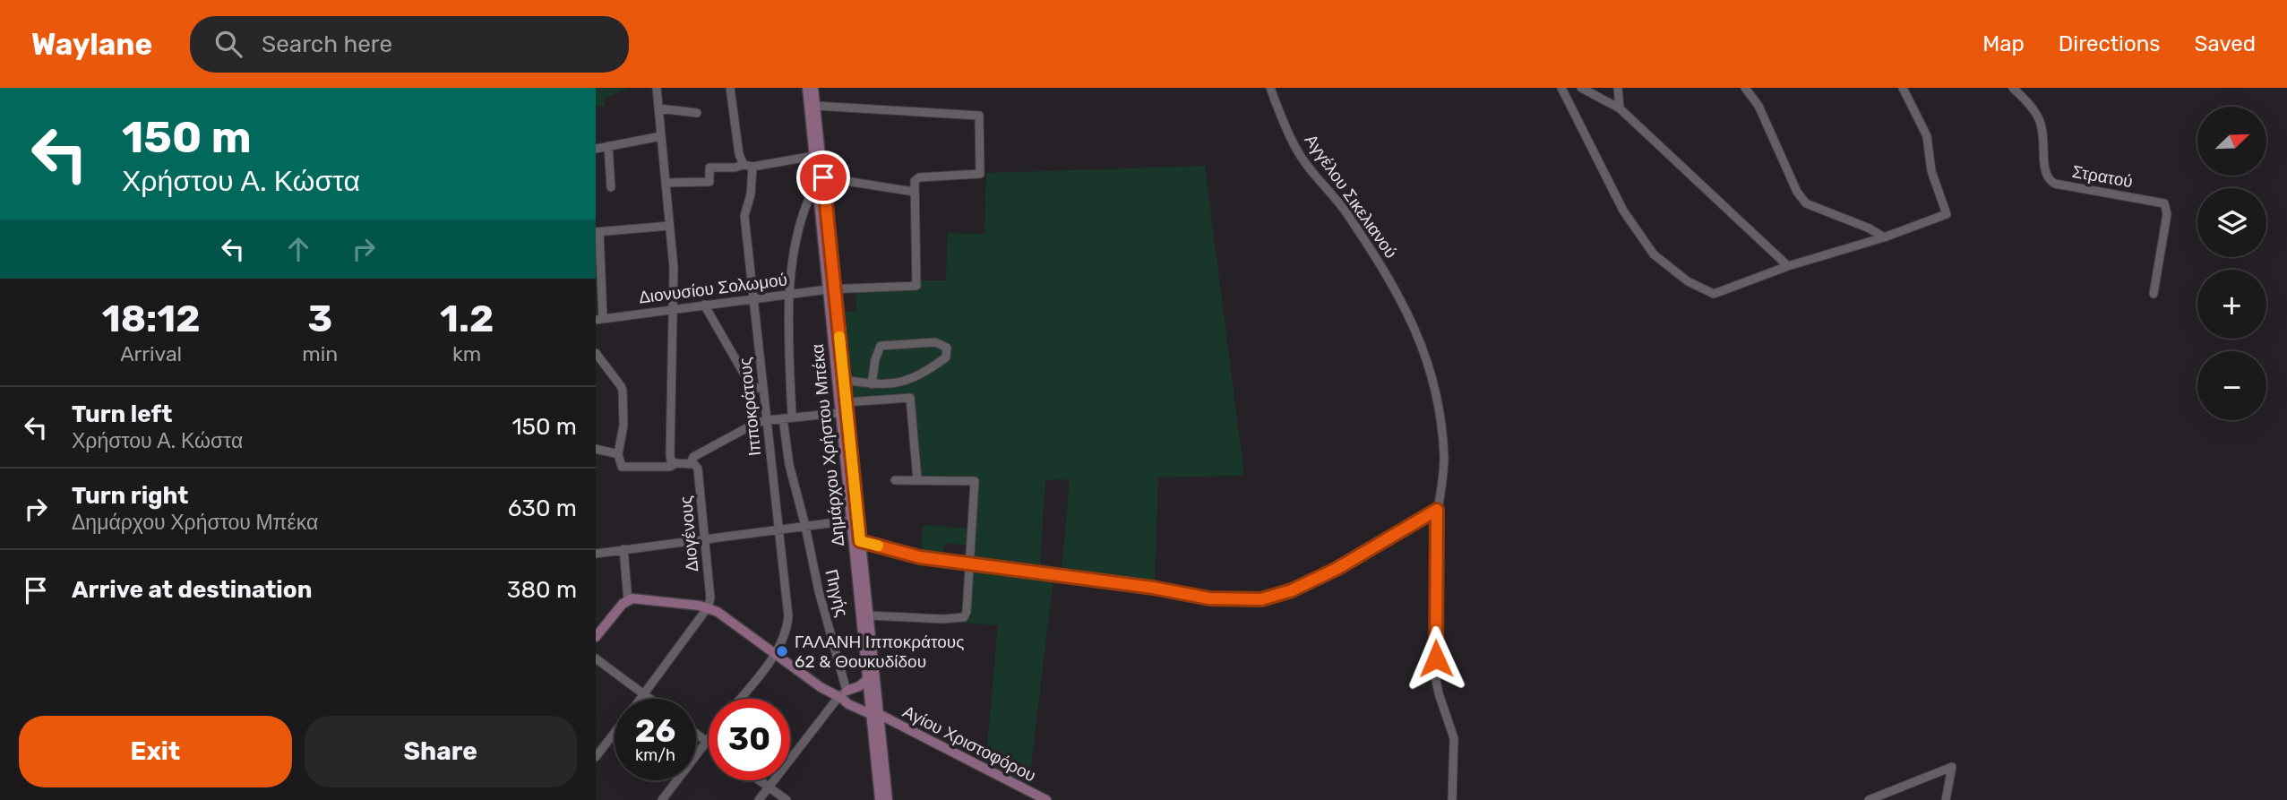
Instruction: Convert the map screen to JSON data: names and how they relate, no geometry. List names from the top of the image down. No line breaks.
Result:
{"streets":{"main road":["Δημάρχου Χρήστου Μπέκα","Αγίου Χριστοφόρου"],"street":["Στρατού","Αγγέλου Σικελιανού","Διονυσίου Σολωμού","Ιπποκράτους","Διογένους","Πηγής"]},"crossings":[["Διονυσίου Σολωμού","Ιπποκράτους"],["Διονυσίου Σολωμού","Δημάρχου Χρήστου Μπέκα"],["Διονυσίου Σολωμού","Πηγής"],["Ιπποκράτους","Αγίου Χριστοφόρου"],["Δημάρχου Χρήστου Μπέκα","Πηγής"],["Δημάρχου Χρήστου Μπέκα","Αγίου Χριστοφόρου"],["Διογένους","Αγίου Χριστοφόρου"],["Πηγής","Αγίου Χριστοφόρου"]],"places":["ΓΑΛΑΝΗ Ιπποκράτους 62 & Θουκυδίδου"],"north":"top right","page":{"header":"Waylane","search":"Search here","nav":["Map","Directions","Saved"],"turn":["150 m","Χρήστου Α. Κώστα"],"map_buttons":["+","−"],"eta":["18:12","Arrival","3","min","1.2","km"],"list":[{"name":"Turn left","note":"Χρήστου Α. Κώστα","value":"150 m"},{"name":"Turn right","note":"Δημάρχου Χρήστου Μπέκα","value":"630 m"},{"name":"Arrive at destination","value":"380 m"}],"speed":"26 km/h","limit":"30","buttons":["Exit","Share"]}}
